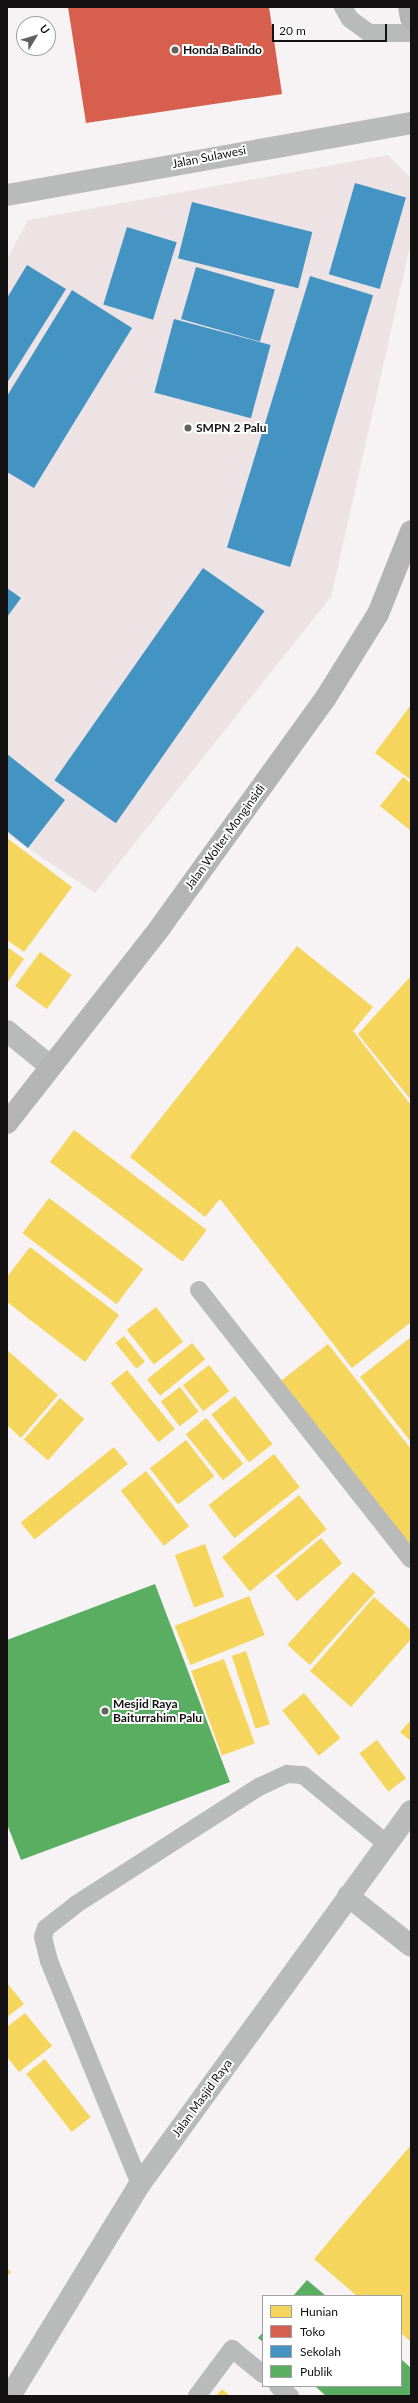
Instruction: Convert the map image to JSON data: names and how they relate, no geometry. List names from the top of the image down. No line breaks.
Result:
{"streets":{"highway":["Jalan Wolter Monginsidi"],"street":["Jalan Sulawesi","Jalan Masjid Raya"]},"places":["Honda Balindo","SMPN 2 Palu","Mesjid Raya Baiturrahim Palu"],"legend":["Hunian","Toko","Sekolah","Publik"],"scale_bar":"20 m","north":"top right"}
